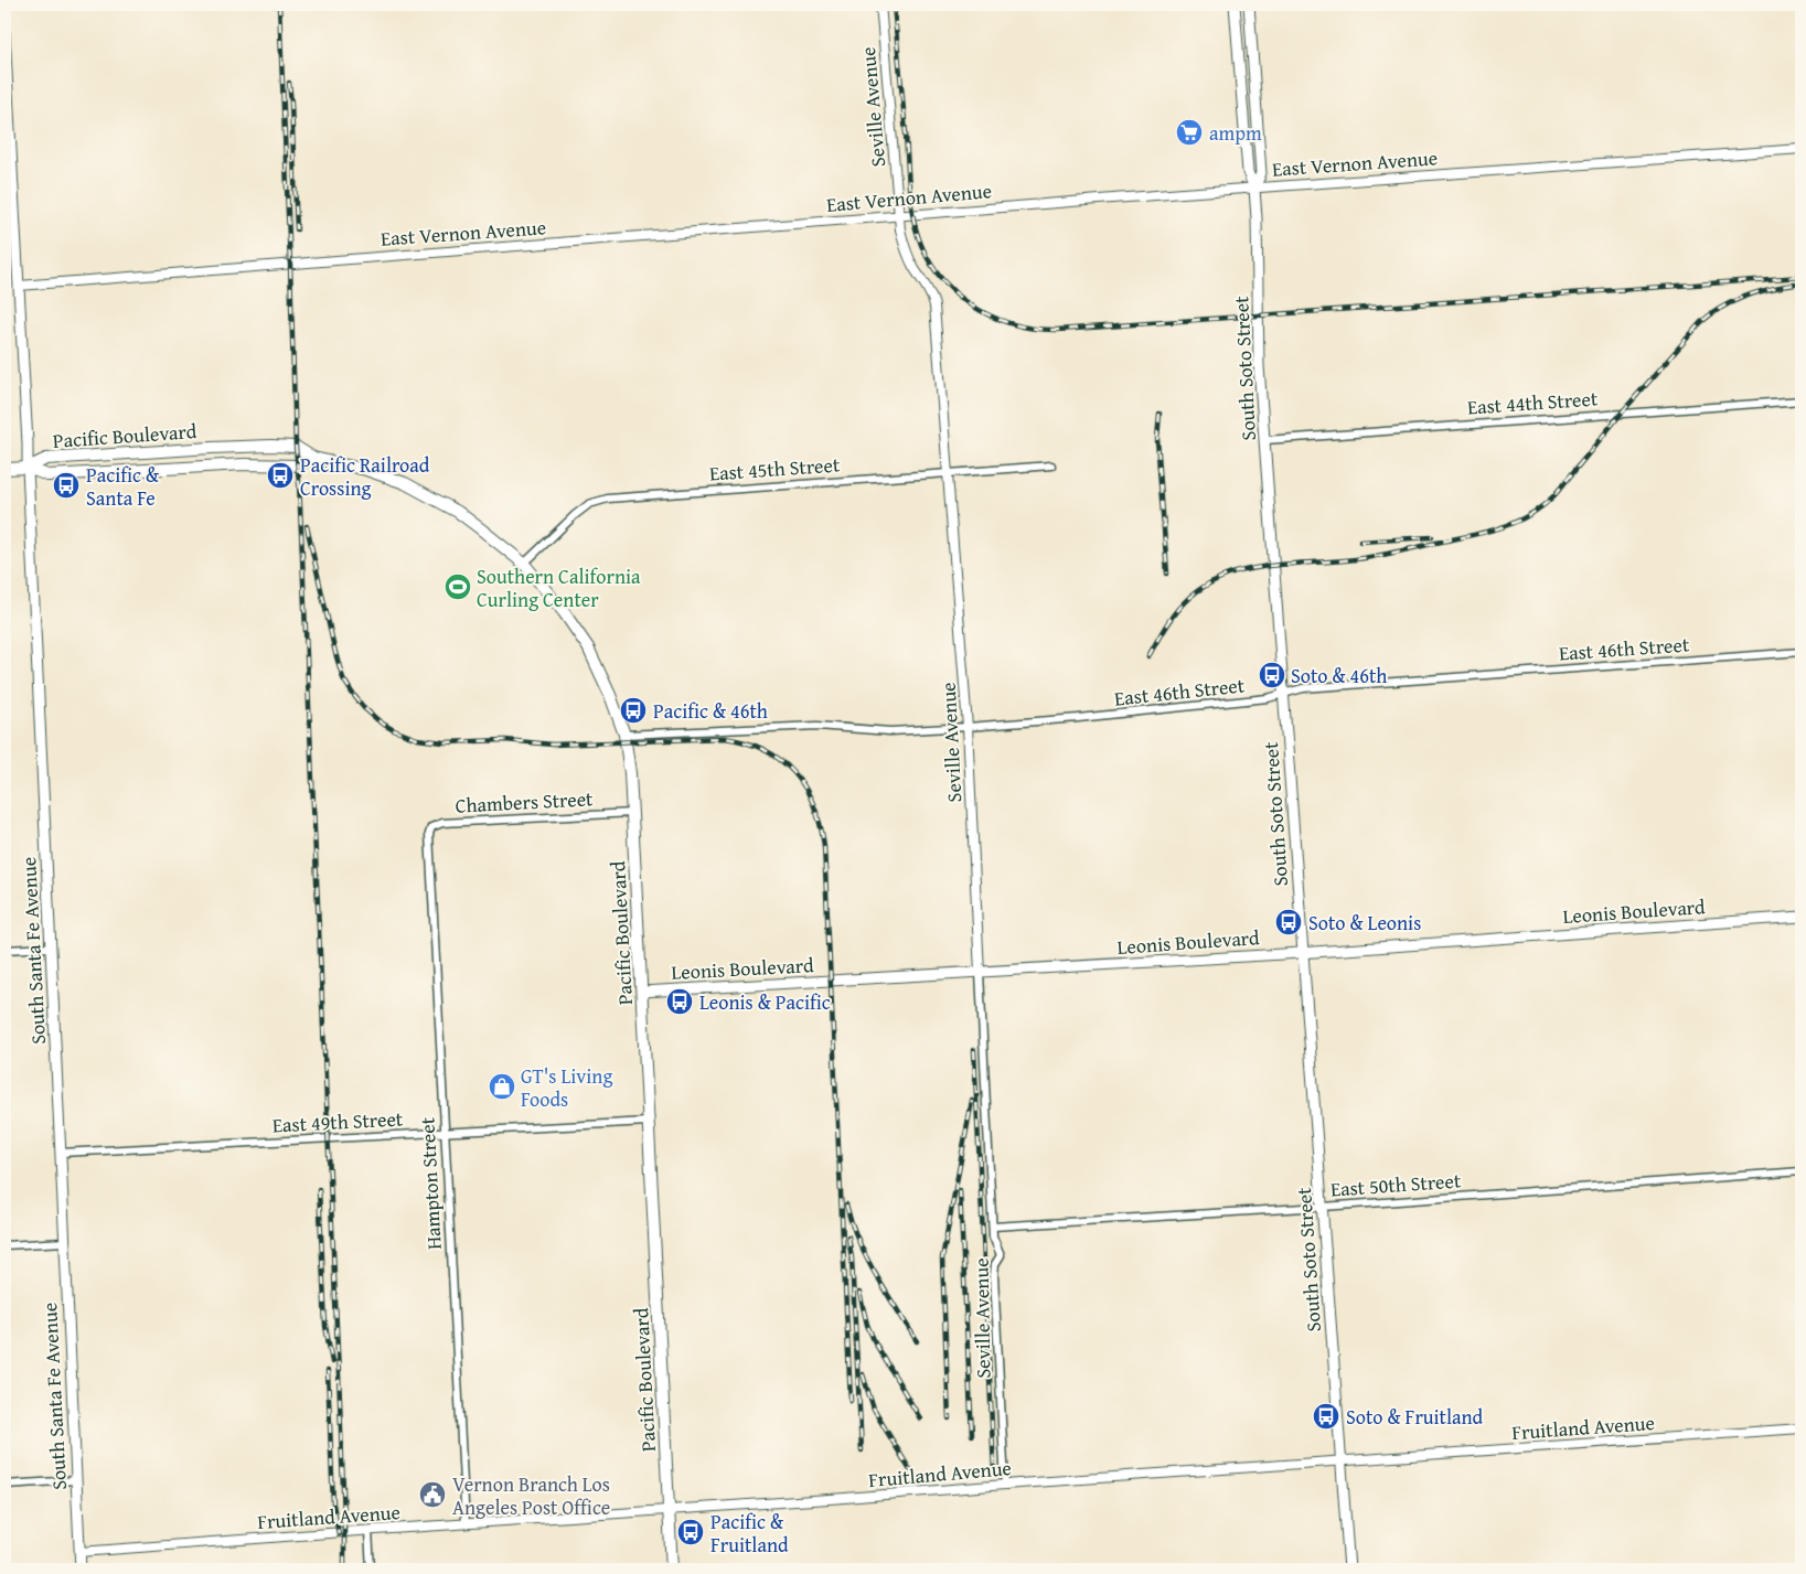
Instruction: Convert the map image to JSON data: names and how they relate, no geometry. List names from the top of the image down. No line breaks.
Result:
{"streets":{"main road":["South Soto Street","Pacific Boulevard","Leonis Boulevard","South Santa Fe Avenue"],"street":["Seville Avenue","East Vernon Avenue","East 44th Street","East 45th Street","East 46th Street","Chambers Street","East 49th Street","Hampton Street","East 50th Street","Fruitland Avenue"]},"crossings":[["Seville Avenue","East Vernon Avenue"],["Seville Avenue","East 45th Street"],["Seville Avenue","East 46th Street"],["Seville Avenue","Leonis Boulevard"],["Seville Avenue","East 50th Street"],["Seville Avenue","Fruitland Avenue"],["East Vernon Avenue","South Soto Street"],["East Vernon Avenue","South Santa Fe Avenue"],["South Soto Street","East 44th Street"],["South Soto Street","East 46th Street"],["South Soto Street","Leonis Boulevard"],["South Soto Street","East 50th Street"],["South Soto Street","Fruitland Avenue"],["Pacific Boulevard","East 45th Street"],["Pacific Boulevard","East 46th Street"],["Pacific Boulevard","Chambers Street"],["Pacific Boulevard","Leonis Boulevard"],["Pacific Boulevard","South Santa Fe Avenue"],["Pacific Boulevard","East 49th Street"],["Pacific Boulevard","Fruitland Avenue"],["Chambers Street","Hampton Street"],["South Santa Fe Avenue","East 49th Street"],["South Santa Fe Avenue","Fruitland Avenue"],["East 49th Street","Hampton Street"],["Hampton Street","Fruitland Avenue"]],"places":{"supermarket":["ampm"],"bus stop":["Pacific Railroad Crossing","Pacific & Santa Fe","Soto & 46th","Pacific & 46th","Soto & Leonis","Leonis & Pacific","Soto & Fruitland","Pacific & Fruitland"],"sports":["Southern California Curling Center"],"shop":["GT's Living Foods"],"public building":["Vernon Branch Los Angeles Post Office"]}}
